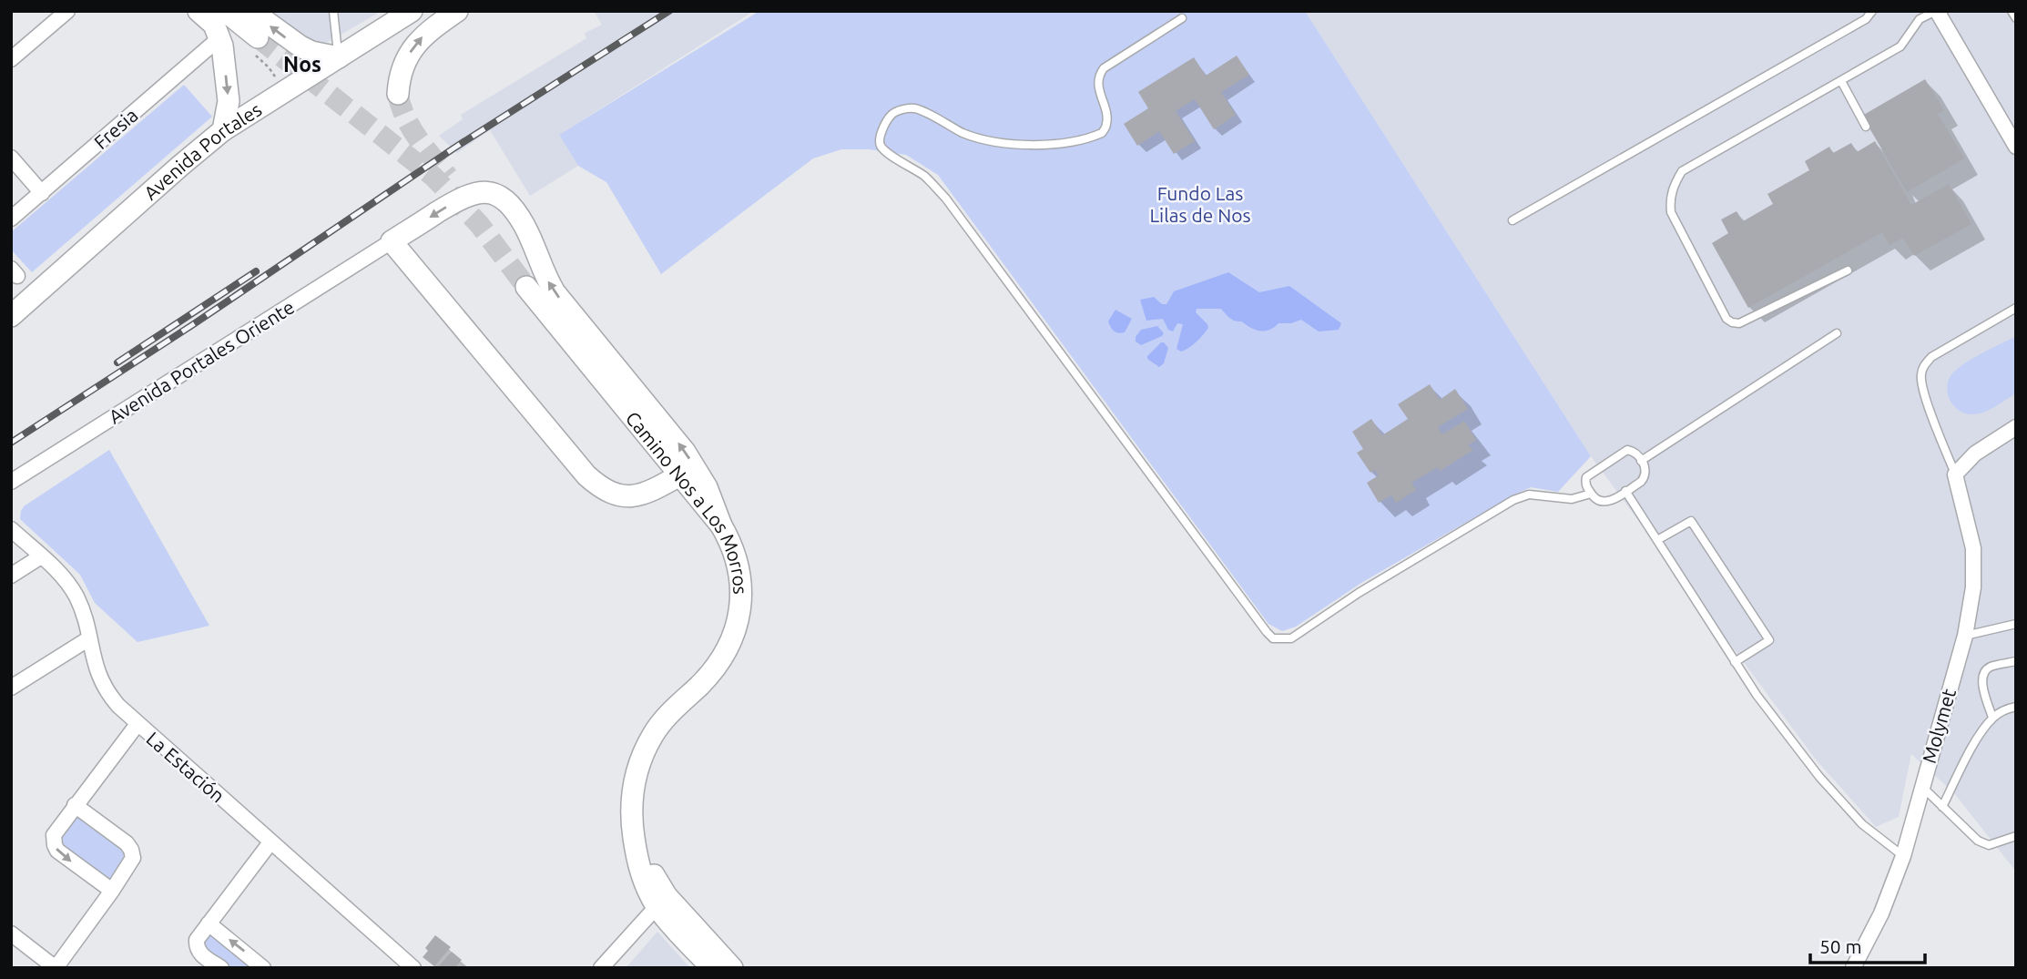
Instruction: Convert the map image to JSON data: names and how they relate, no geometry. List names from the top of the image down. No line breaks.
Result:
{"streets":{"main road":["Avenida Portales","Camino Nos a Los Morros"],"street":["Fresia","Avenida Portales Oriente","Molymet","La Estación"]},"districts":["Nos"],"parks":["Fundo Las Lilas de Nos"],"scale_bar":"50 m"}
